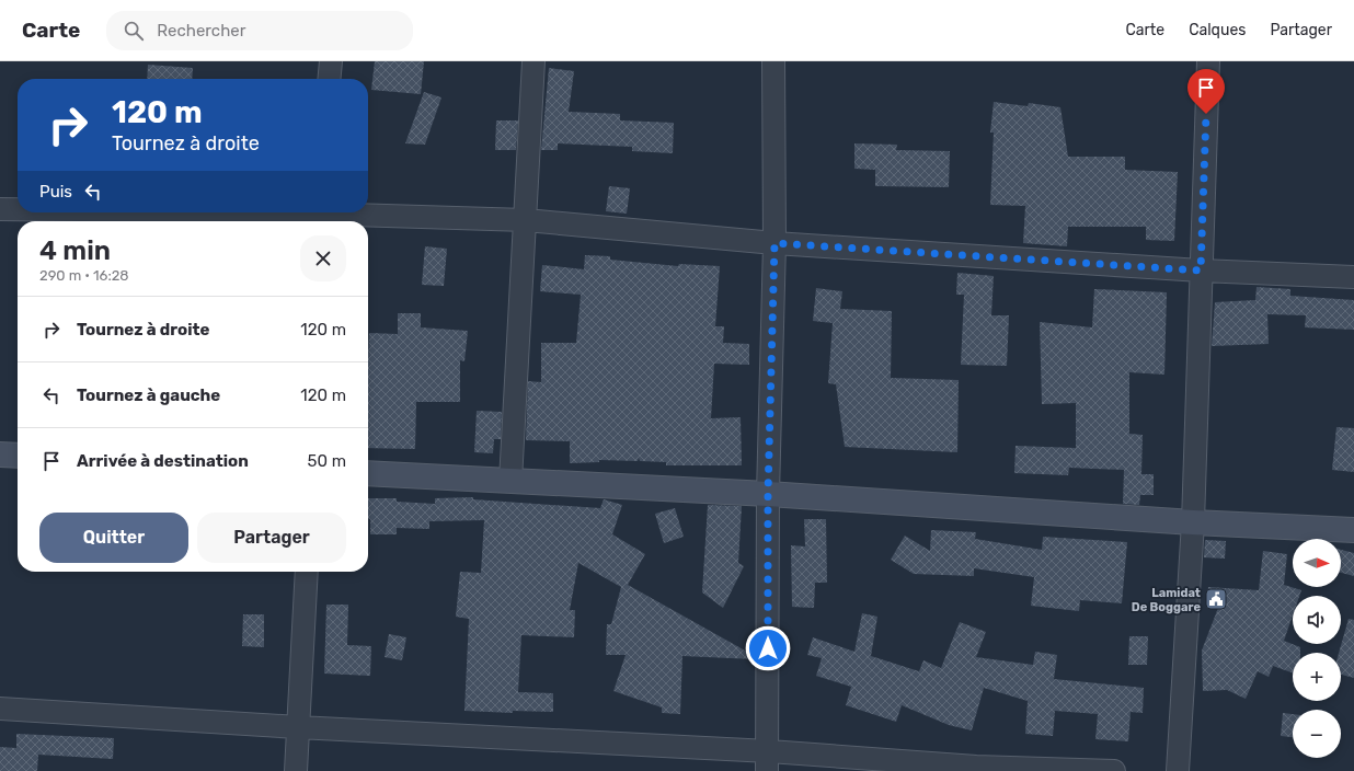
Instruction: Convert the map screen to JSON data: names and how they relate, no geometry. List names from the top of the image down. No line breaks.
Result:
{"places":{"public building":["Lamidat De Boggare"]},"north":"right","page":{"header":"Carte","search":"Rechercher","nav":["Carte","Calques","Partager"],"turn":["120 m","Tournez à droite"],"then":"Puis","heading":["4 min","290 m · 16:28"],"list":[{"name":"Tournez à droite","value":"120 m"},{"name":"Tournez à gauche","value":"120 m"},{"name":"Arrivée à destination","value":"50 m"}],"buttons":["Quitter","Partager"],"map_buttons":["+","−"]}}
